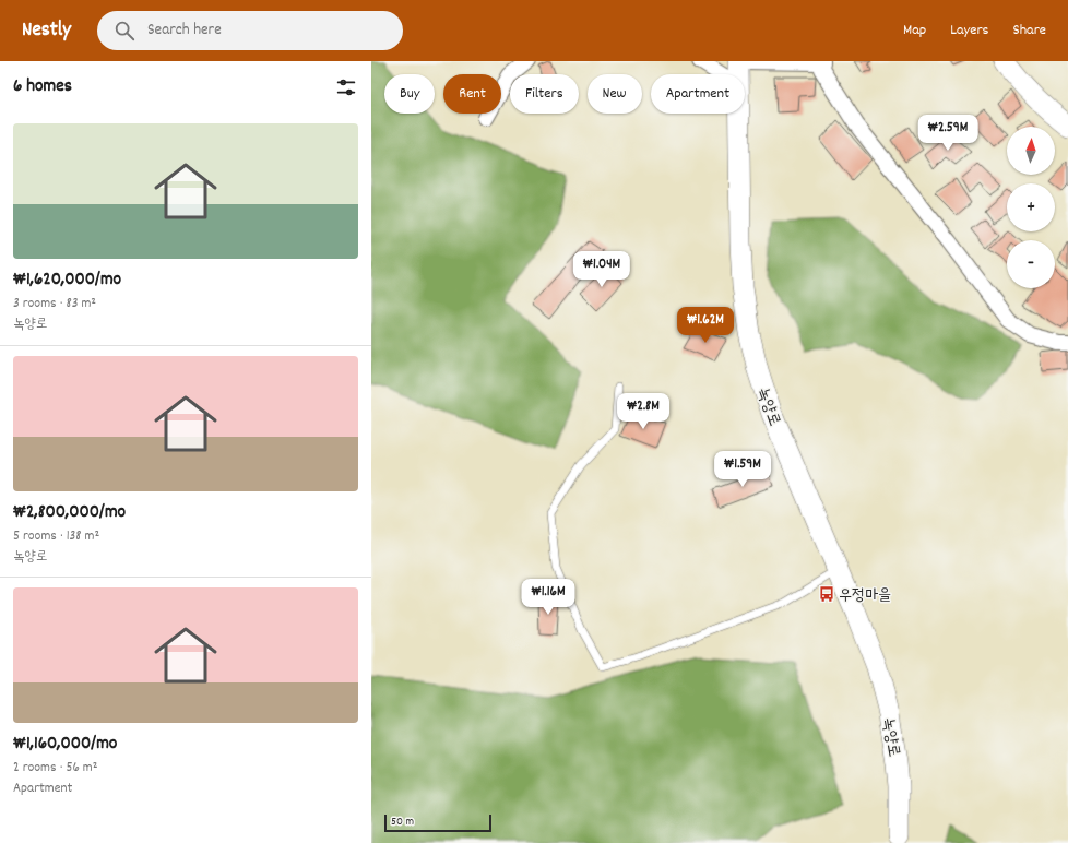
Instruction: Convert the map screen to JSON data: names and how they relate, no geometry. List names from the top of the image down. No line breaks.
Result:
{"streets":{"street":["녹양로"]},"places":{"bus stop":["우정마을"]},"scale_bar":"50 m","north":"top","page":{"header":"Nestly","search":"Search here","nav":["Map","Layers","Share"],"heading":"6 homes","chip":["Buy","Rent","Filters","New","Apartment"],"list":[{"name":"₩1,620,000/mo","note":"3 rooms · 83 m² · 녹양로"},{"name":"₩2,800,000/mo","note":"5 rooms · 138 m² · 녹양로"},{"name":"₩1,160,000/mo","note":"2 rooms · 56 m² · Apartment"}],"price":["₩2.59M","₩1.04M","₩1.62M","₩2.8M","₩1.59M","₩1.16M"],"map_buttons":["+","−"],"scale":"50 m"}}
